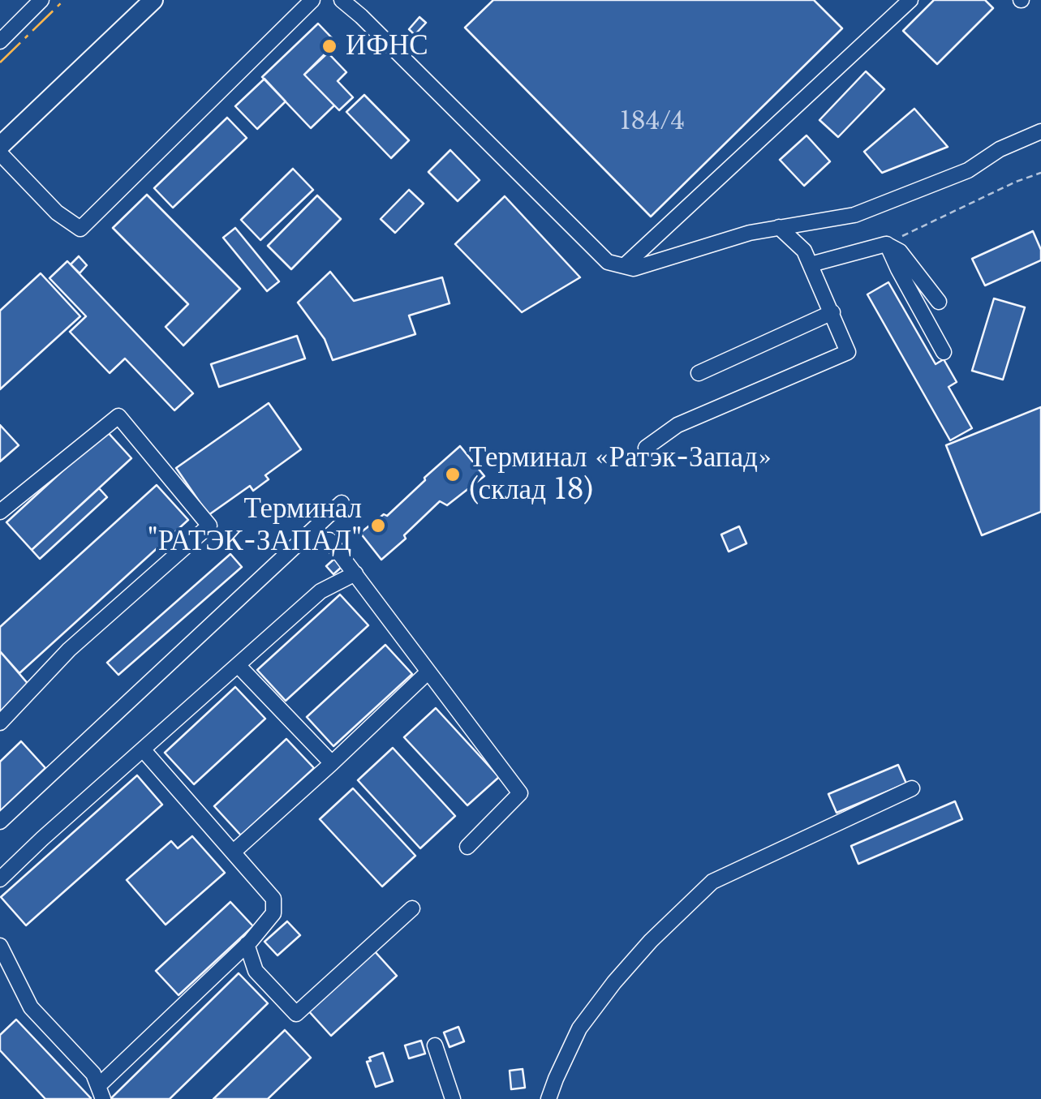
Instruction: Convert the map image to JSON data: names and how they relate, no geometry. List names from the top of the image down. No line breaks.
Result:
{"places":["ИФНС","Терминал «Ратэк-Запад» (склад 18)","Терминал \"РАТЭК-ЗАПАД\""],"house_numbers":["184/4"]}
